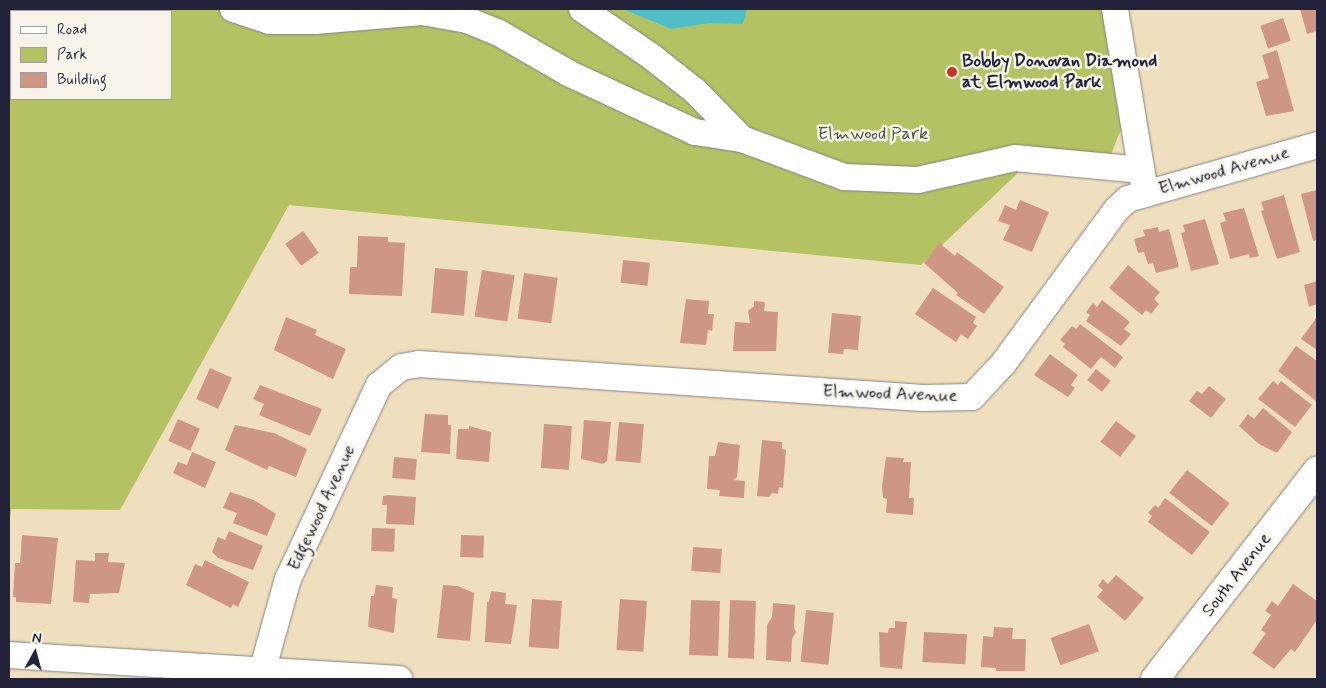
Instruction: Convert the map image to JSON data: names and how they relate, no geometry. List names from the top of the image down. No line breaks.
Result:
{"streets":{"main road":["South Avenue"],"street":["Elmwood Avenue","Edgewood Avenue"]},"crossings":[["Elmwood Avenue","Edgewood Avenue"]],"parks":["Elmwood Park"],"places":["Bobby Donovan Diamond at Elmwood Park"],"legend":["Road","Park","Building"],"north":"top"}
